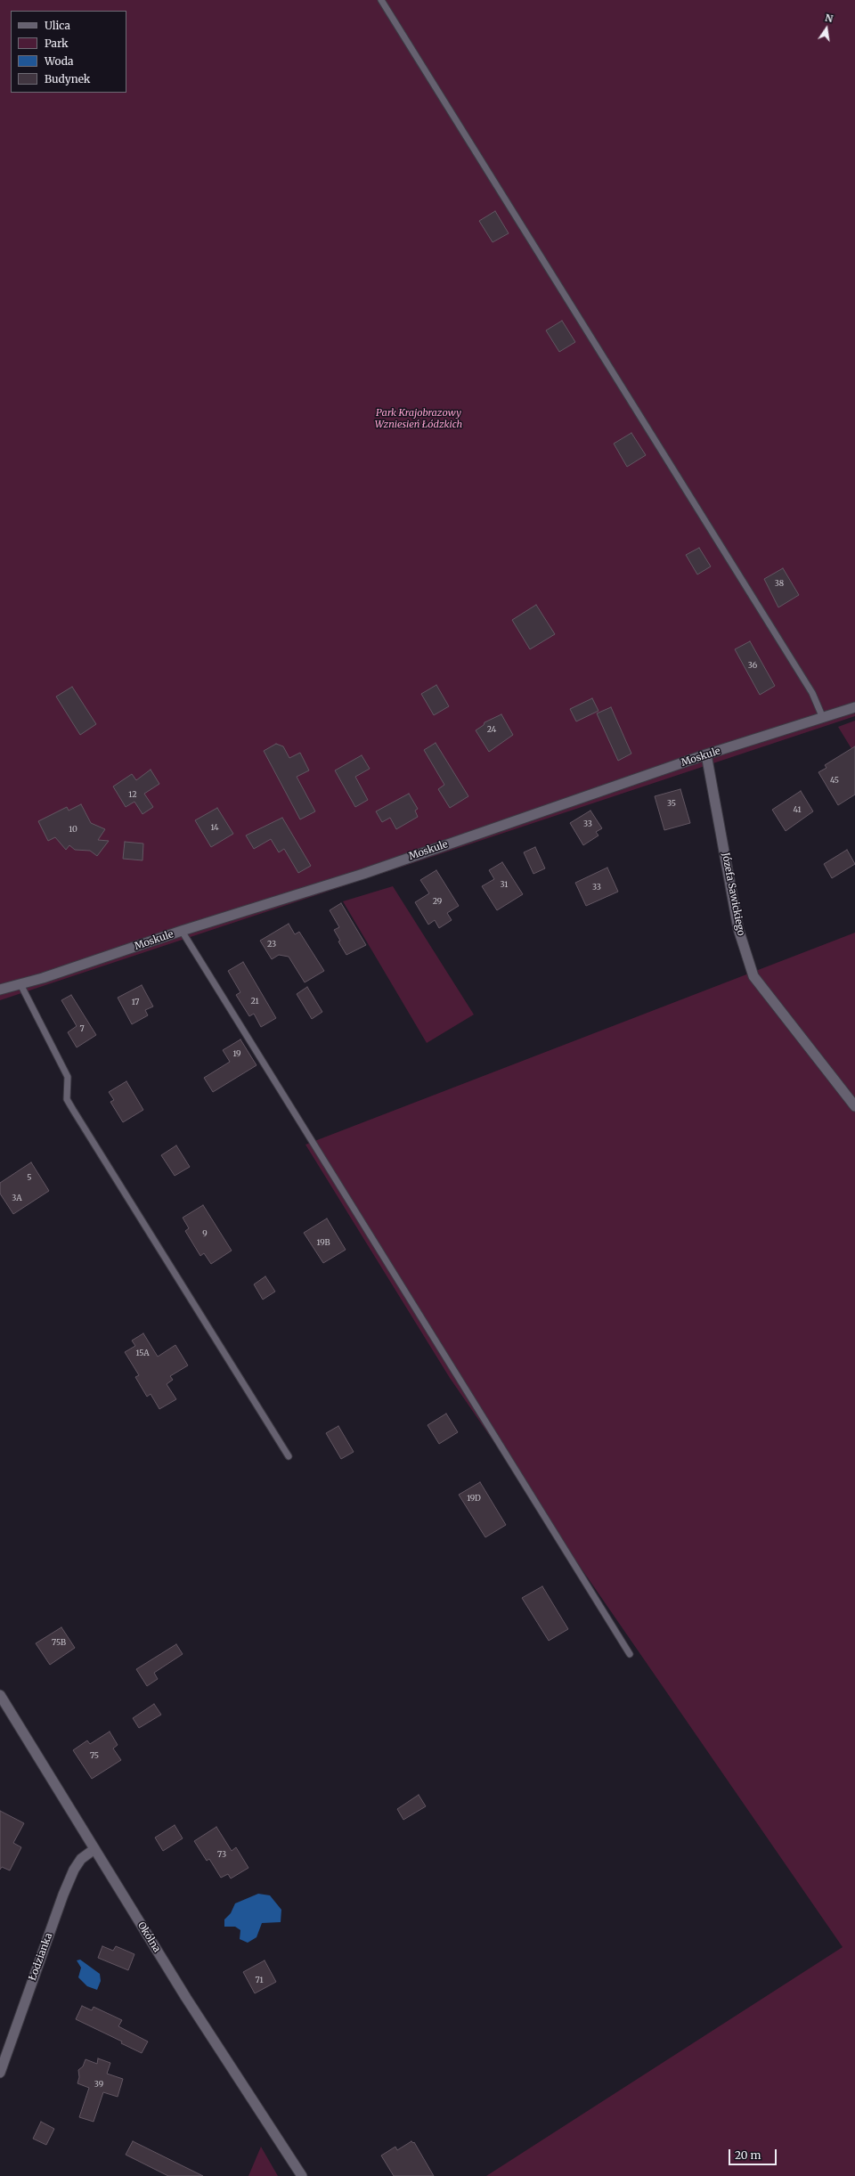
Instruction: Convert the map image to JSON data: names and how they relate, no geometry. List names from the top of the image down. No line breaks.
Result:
{"streets":{"street":["Moskule","Józefa Sawickiego","Okólna","Łodzianka"]},"crossings":[["Moskule","Józefa Sawickiego"],["Okólna","Łodzianka"]],"parks":["Park Krajobrazowy Wzniesień Łódzkich"],"house_numbers":["38","36","24","45","12","35","41","33","14","10","31","33","29","23","21","17","7","19","5","3A","9","19B","15A","19D","75B","75","73","71","39"],"legend":["Ulica","Park","Woda","Budynek"],"scale_bar":"20 m","north":"top"}
